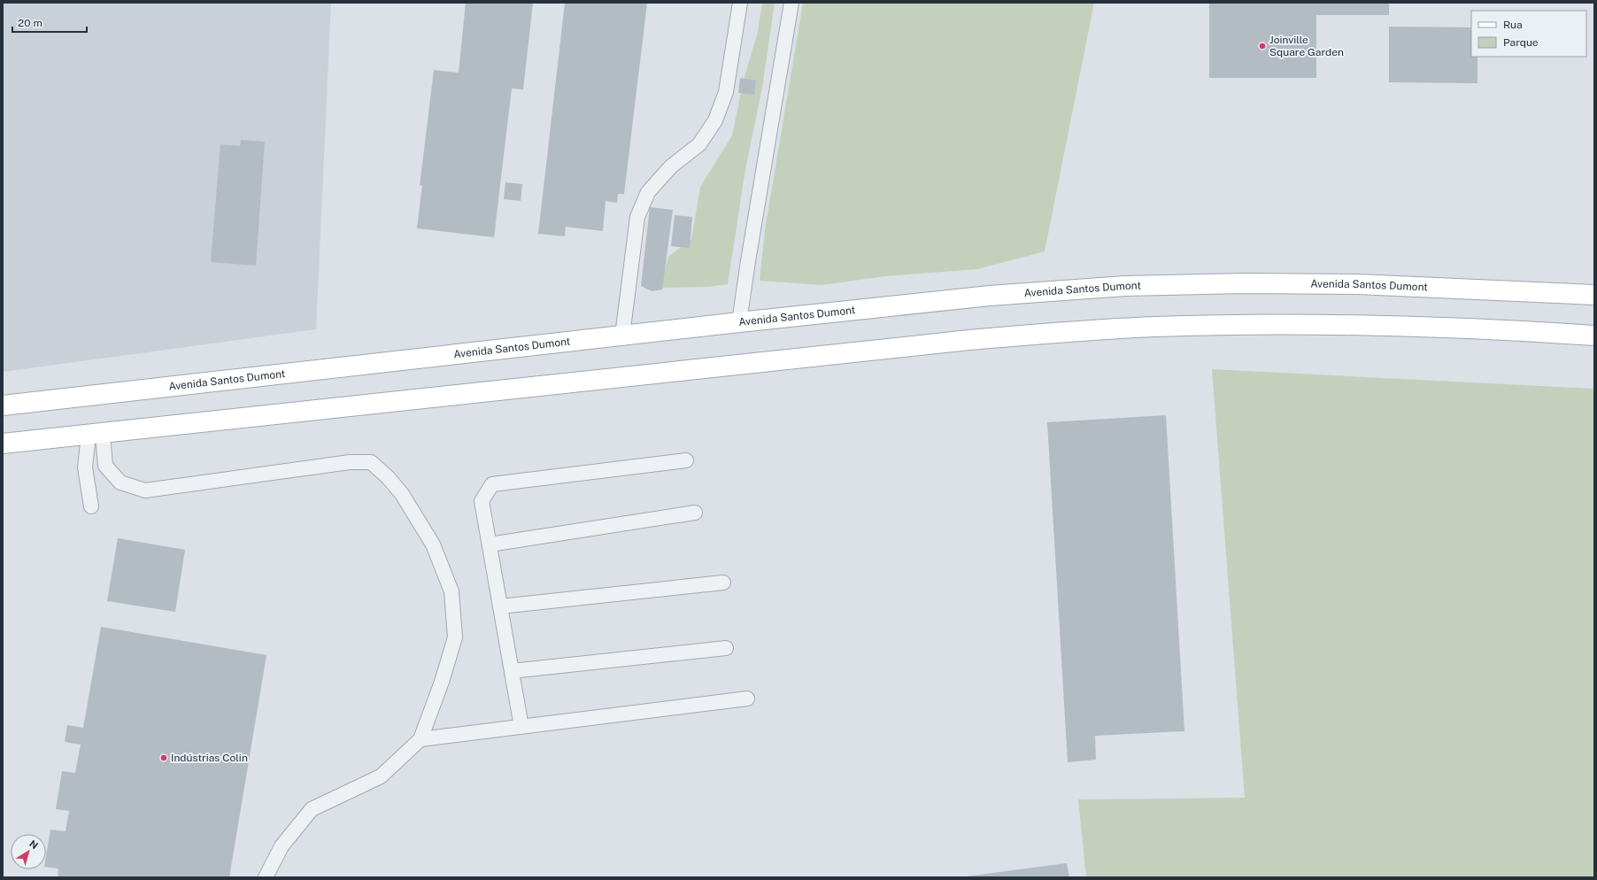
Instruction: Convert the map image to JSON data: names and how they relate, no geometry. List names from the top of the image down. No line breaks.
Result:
{"streets":{"main road":["Avenida Santos Dumont"]},"places":["Joinville Square Garden","Indústrias Colin"],"legend":["Rua","Parque"],"scale_bar":"20 m","north":"top right"}
